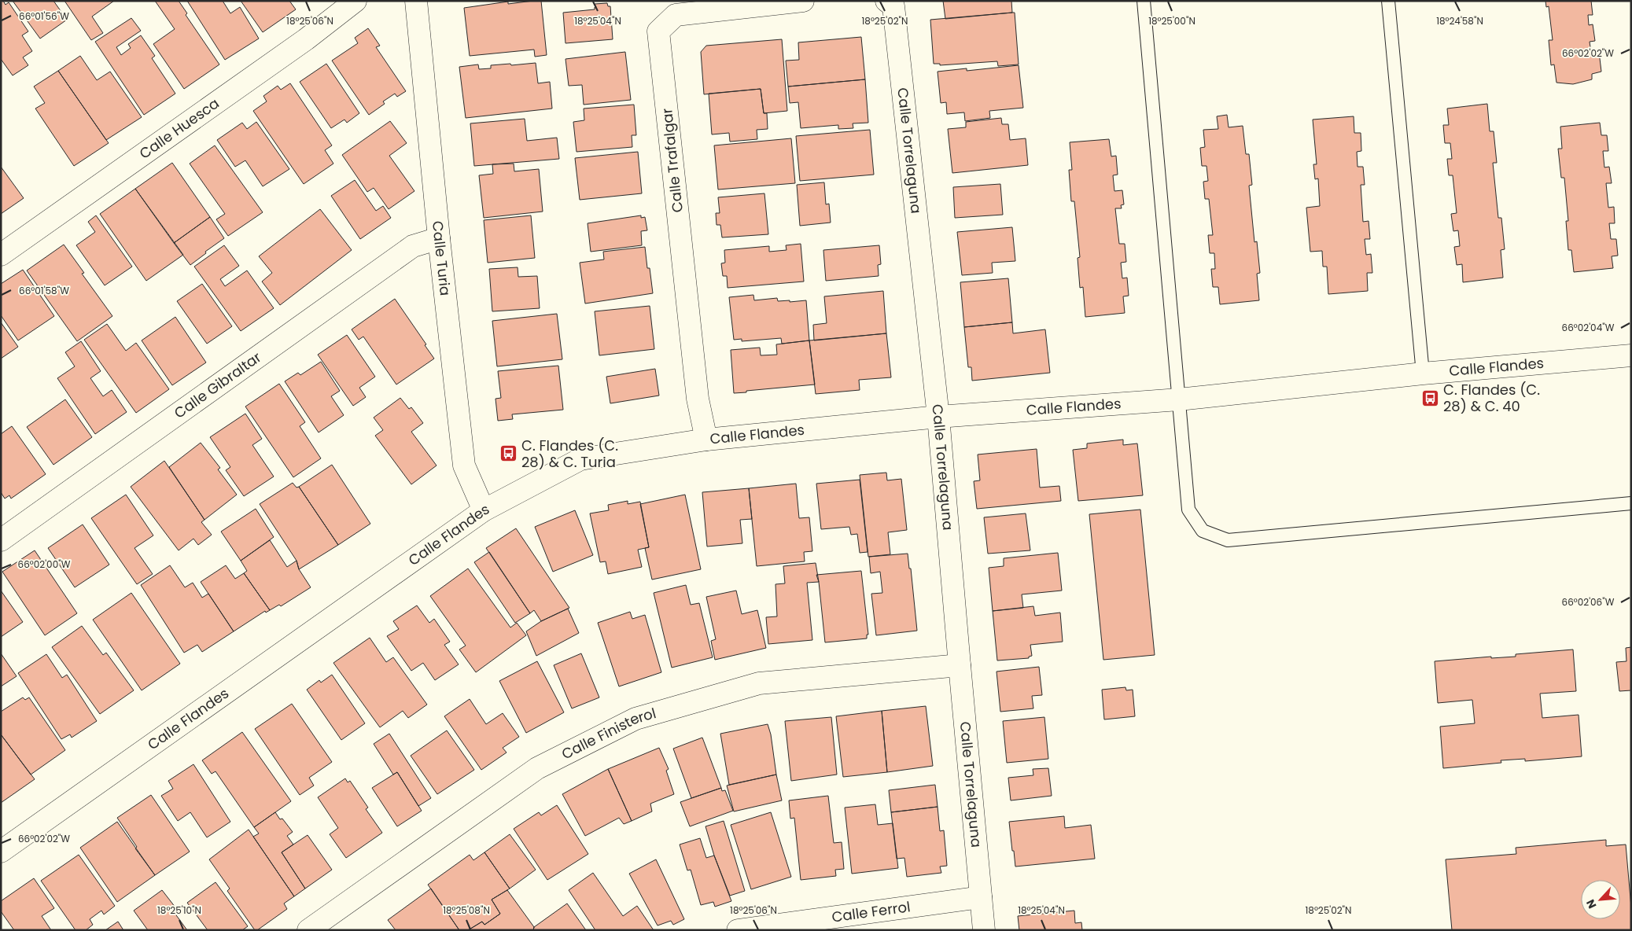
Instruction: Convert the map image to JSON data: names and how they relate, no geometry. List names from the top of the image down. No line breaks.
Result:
{"streets":{"street":["Calle Huesca","Calle Torrelaguna","Calle Trafalgar","Calle Turia","Calle Flandes","Calle Gibraltar","Calle Finisterol","Calle Ferrol"]},"crossings":[["Calle Torrelaguna","Calle Flandes"],["Calle Torrelaguna","Calle Finisterol"],["Calle Torrelaguna","Calle Ferrol"],["Calle Trafalgar","Calle Flandes"],["Calle Turia","Calle Flandes"],["Calle Turia","Calle Gibraltar"]],"places":{"bus stop":["C. Flandes (C. 28) & C. 40","C. Flandes (C. 28) & C. Turia"]},"north":"bottom left","coordinates":["66°01'56\"W","18°25'04\"N","18°25'02\"N","18°25'00\"N","18°25'06\"N","18°24'58\"N","66°02'02\"W","66°01'58\"W","66°02'04\"W","66°02'00\"W","66°02'06\"W","18°25'10\"N","18°25'08\"N"]}
